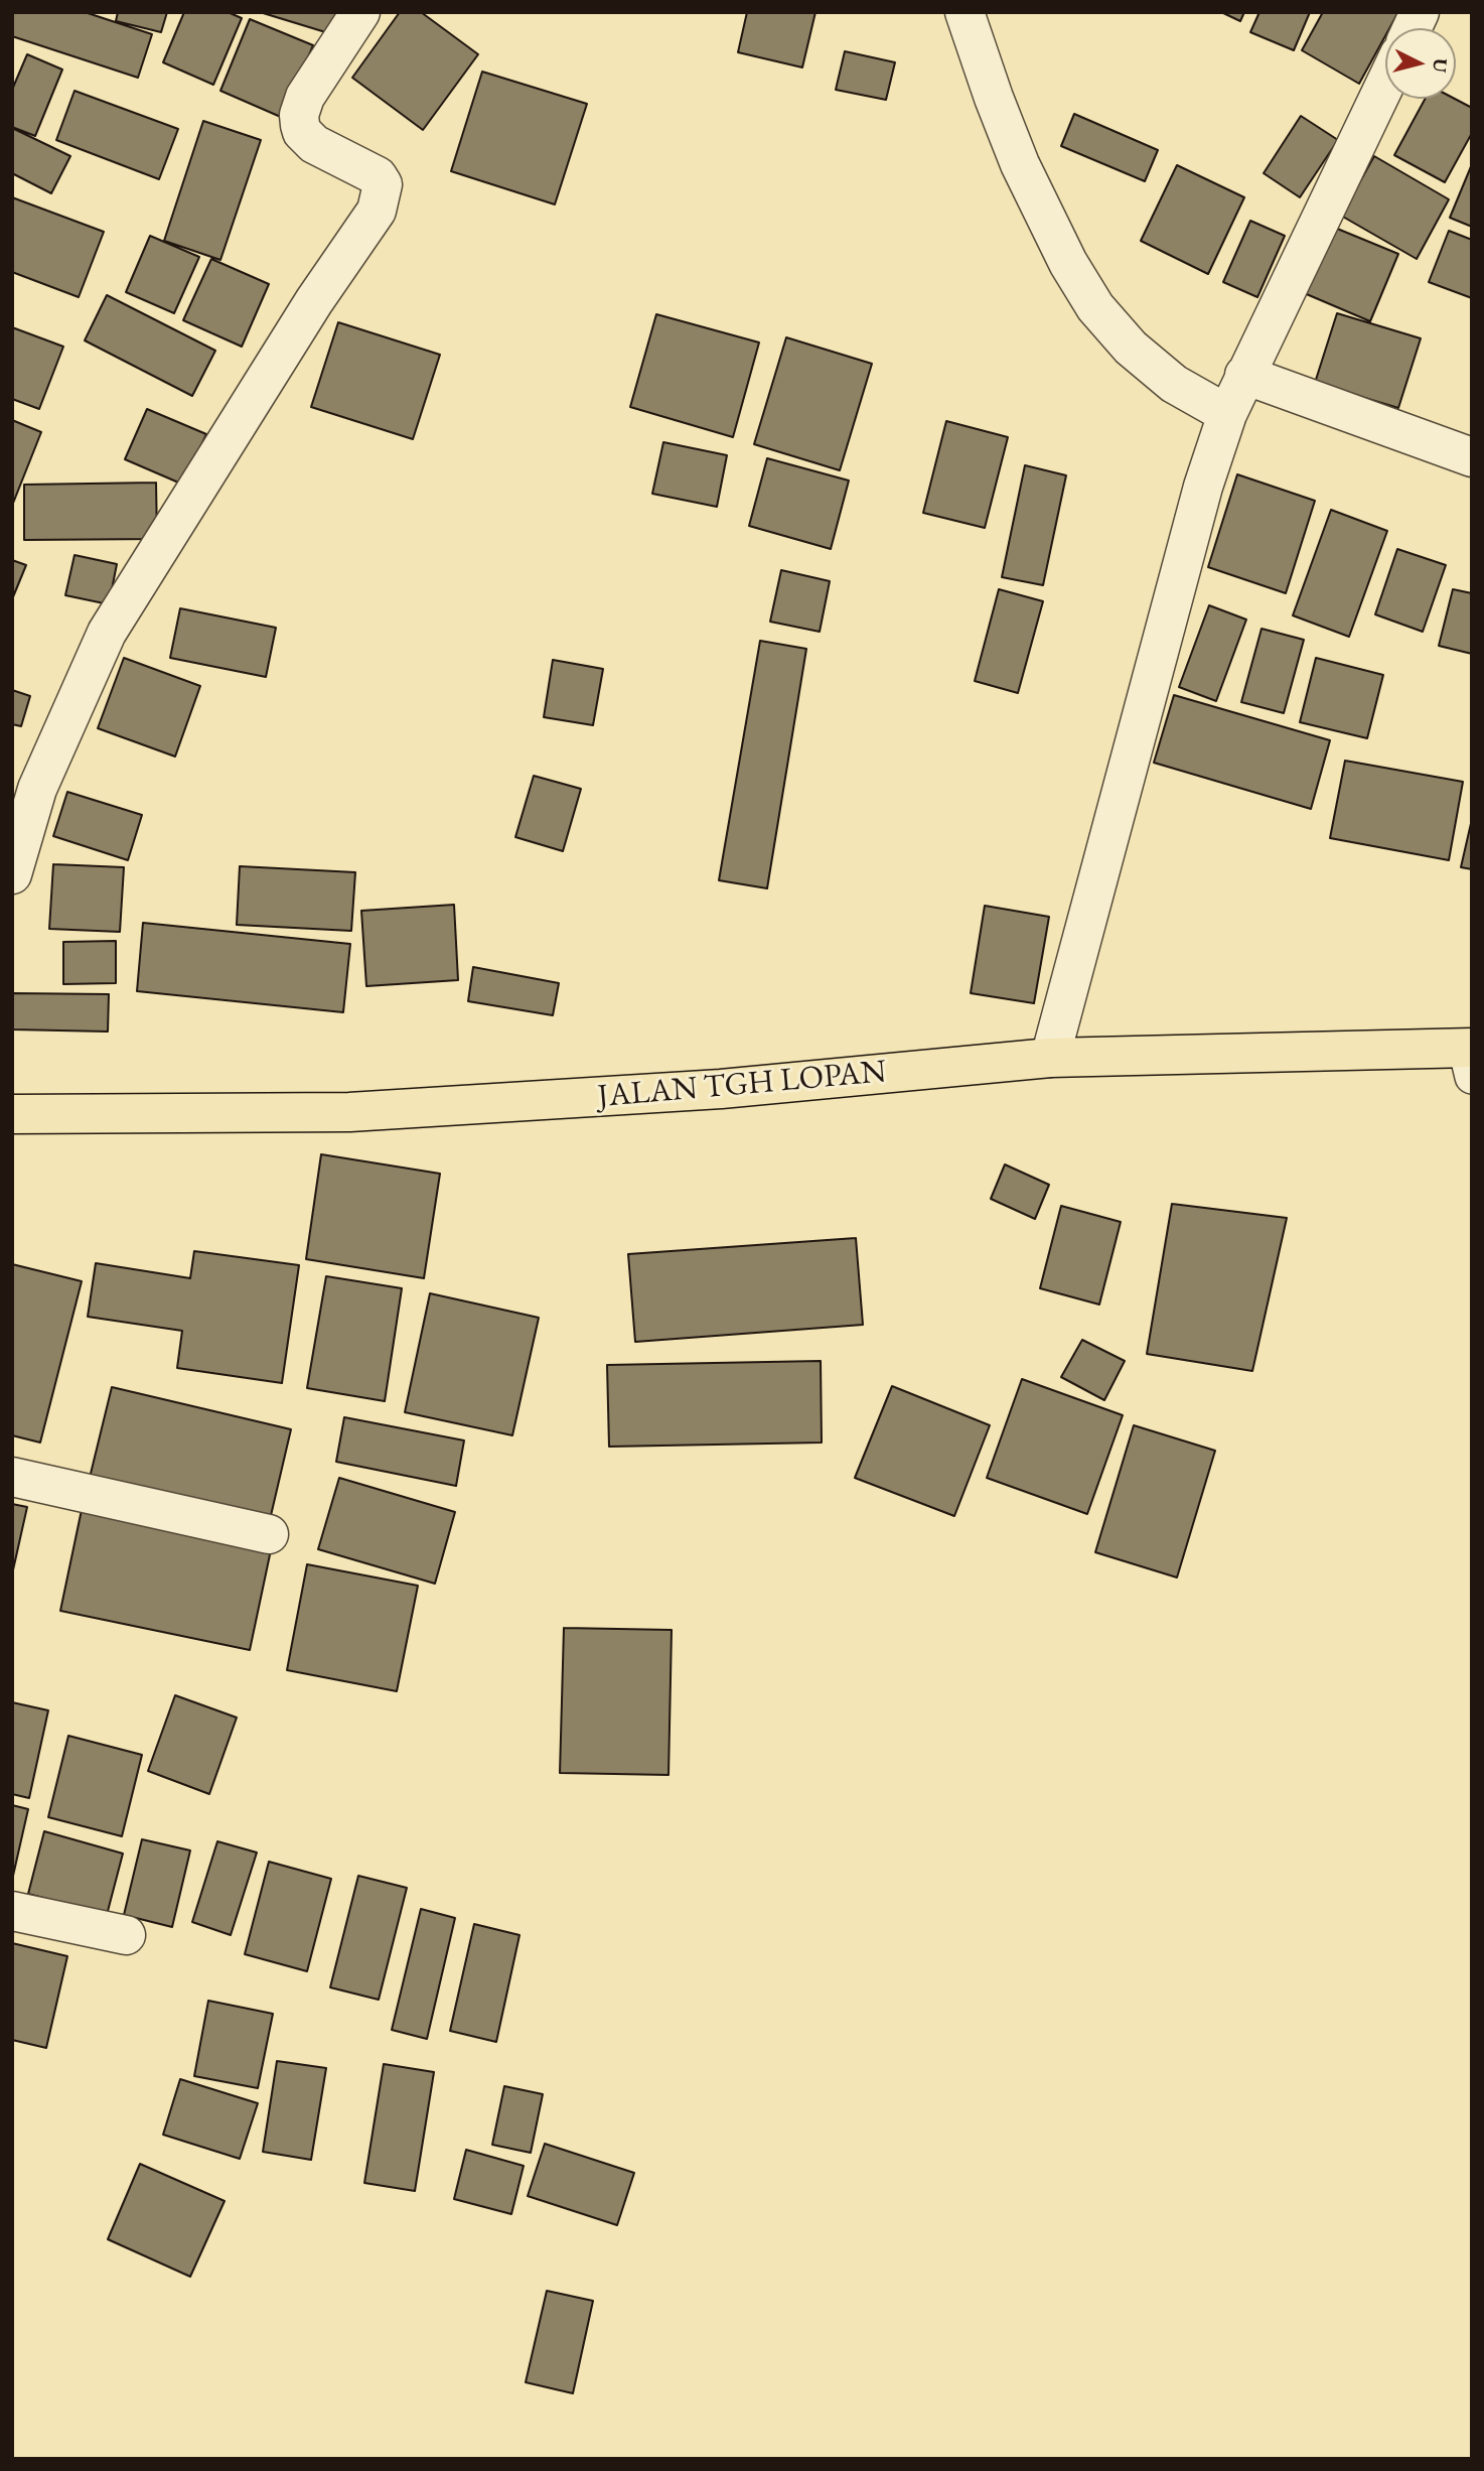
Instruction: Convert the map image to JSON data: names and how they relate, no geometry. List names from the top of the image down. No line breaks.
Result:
{"streets":{"highway":["JALAN TGH LOPAN"]},"north":"right"}
